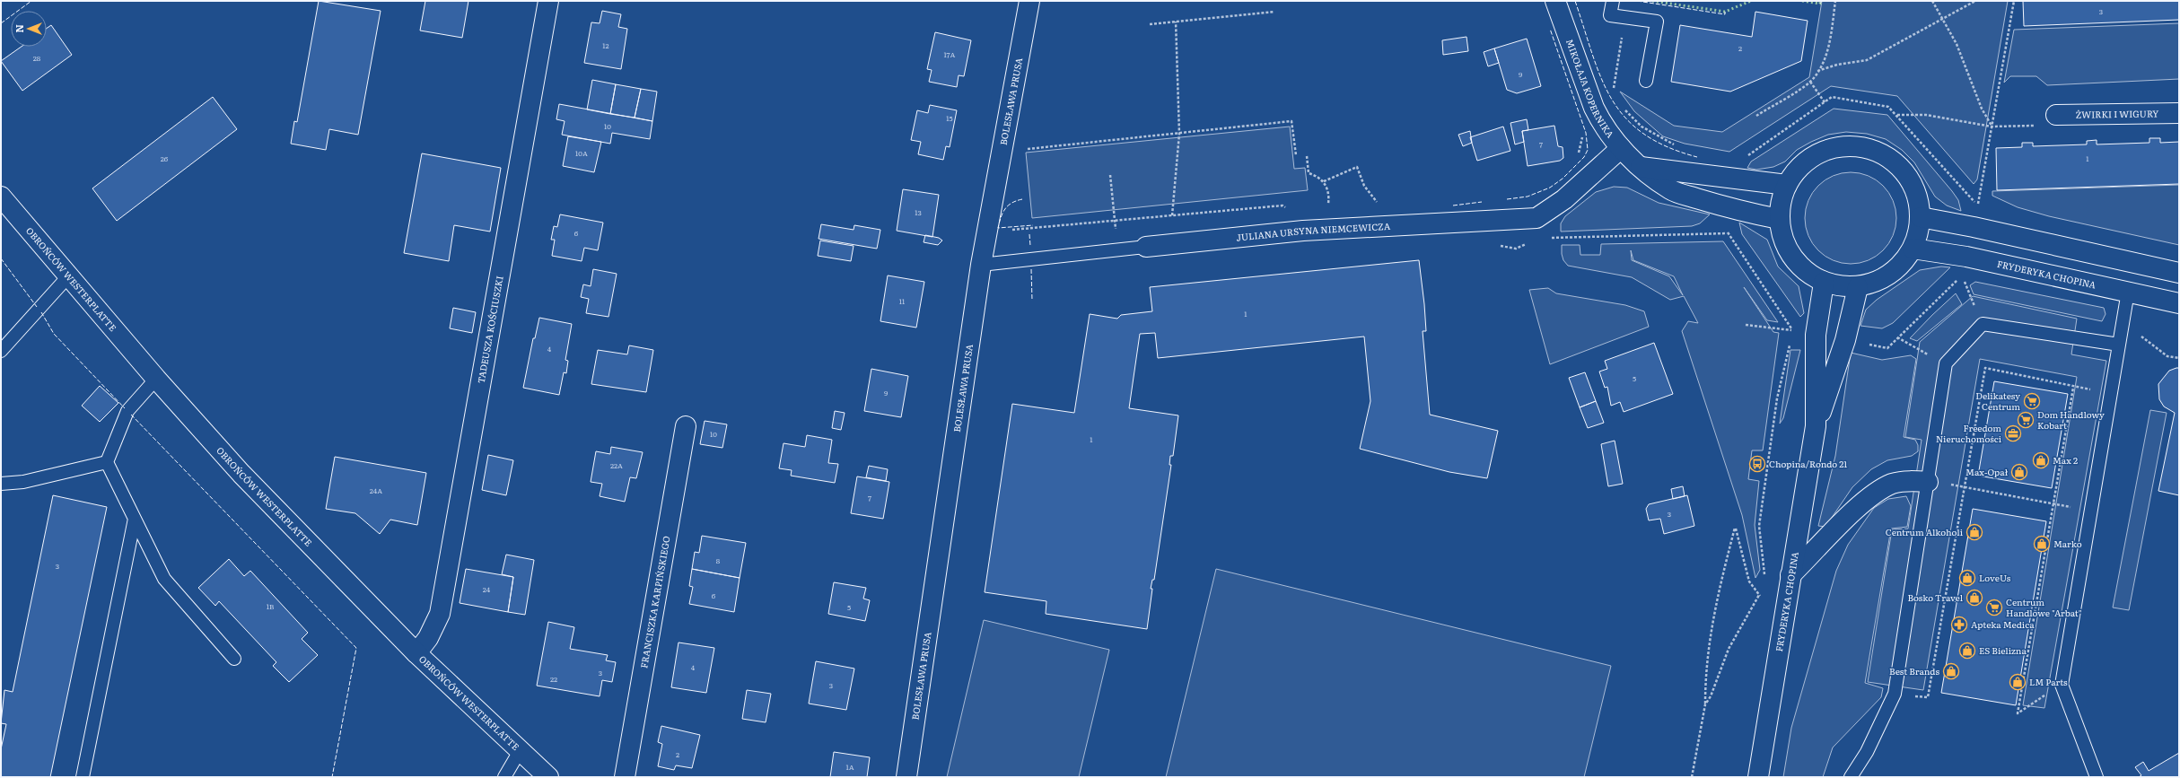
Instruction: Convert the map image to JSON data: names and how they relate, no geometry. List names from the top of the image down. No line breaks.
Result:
{"streets":{"street":["MIKOŁAJA KOPERNIKA","BOLESŁAWA PRUSA","ŻWIRKI I WIGURY","JULIANA URSYNA NIEMCEWICZA","FRYDERYKA CHOPINA","OBROŃCÓW WESTERPLATTE","TADEUSZA KOŚCIUSZKI","FRANCISZKA KARPIŃSKIEGO"]},"crossings":[["MIKOŁAJA KOPERNIKA","JULIANA URSYNA NIEMCEWICZA"],["BOLESŁAWA PRUSA","JULIANA URSYNA NIEMCEWICZA"],["OBROŃCÓW WESTERPLATTE","TADEUSZA KOŚCIUSZKI"]],"places":{"supermarket":["Delikatesy Centrum","Dom Handlowy Kobart","Centrum Handlowe \"Arbat\""],"office":["Freedom Nieruchomości"],"shop":["Max 2","Max-Opał","Centrum Alkoholi","Marko","LoveUs","Bosko Travel","ES Bielizna","Best Brands","LM Parts"],"bus stop":["Chopina/Rondo 21"],"pharmacy":["Apteka Medica"]},"house_numbers":["3","12","2","17A","28","9","15","10","7","10A","26","1","13","6","11","1","4","5","9","10","1","22A","24A","7","3","8","3","24","6","1B","5","4","3","22","3","2","1A"],"north":"left"}
